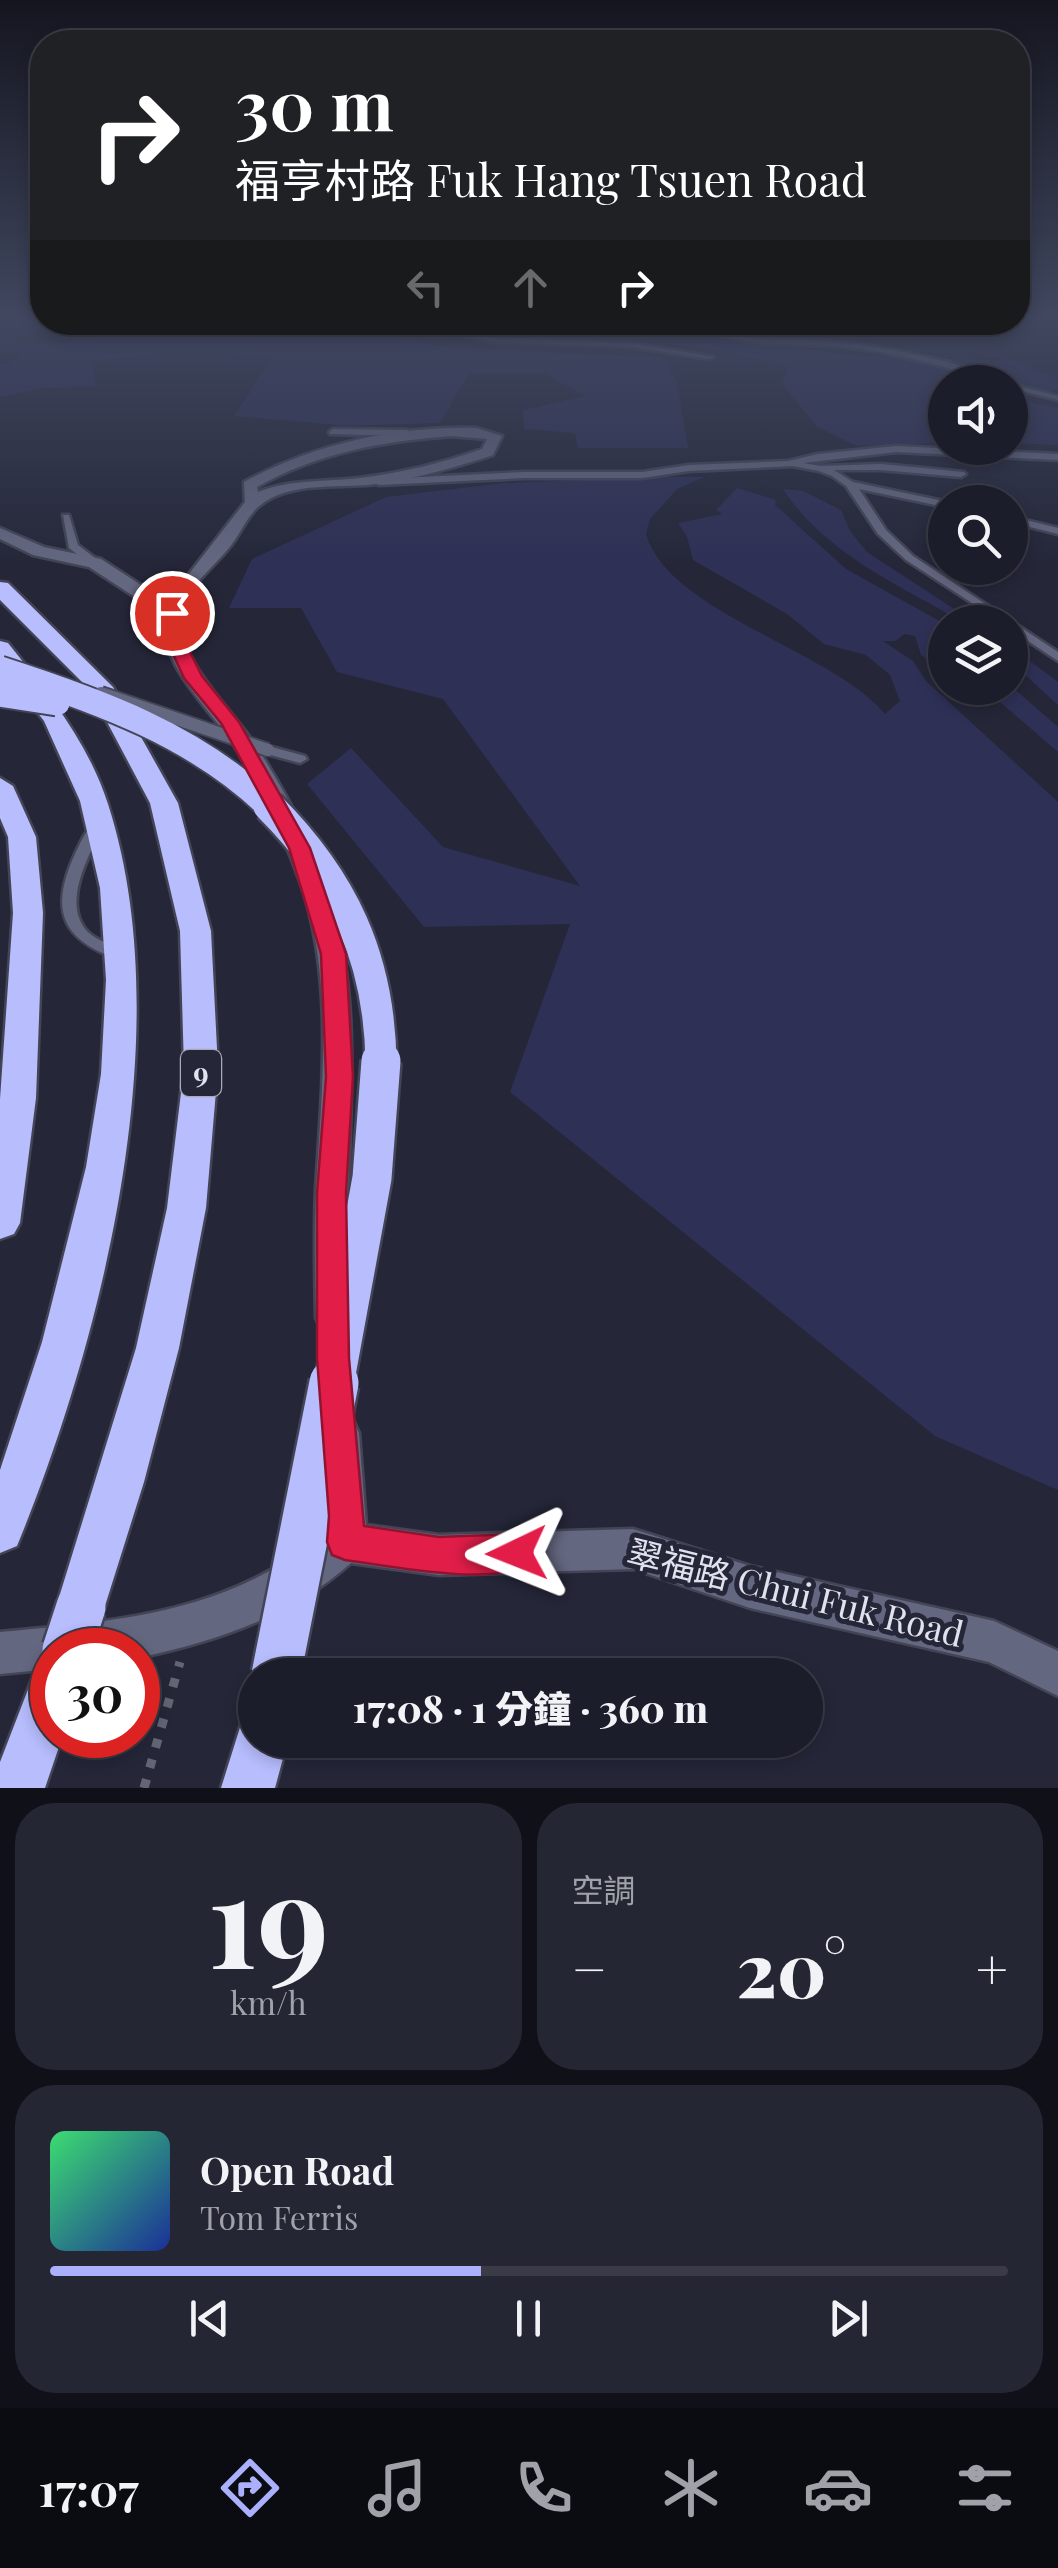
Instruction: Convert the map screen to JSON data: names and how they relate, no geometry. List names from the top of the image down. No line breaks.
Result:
{"streets":{"highway":["9"],"street":["翠福路 Chui Fuk Road"]},"page":{"turn":["30 m","福亨村路 Fuk Hang Tsuen Road"],"limit":"30","trip":"17:08 · 1 分鐘 · 360 m","tile":[["19","km/h"],"空調"],"heat":["−","20°","+"],"song":["Open Road","Tom Ferris"],"tabs":"17:07"}}
